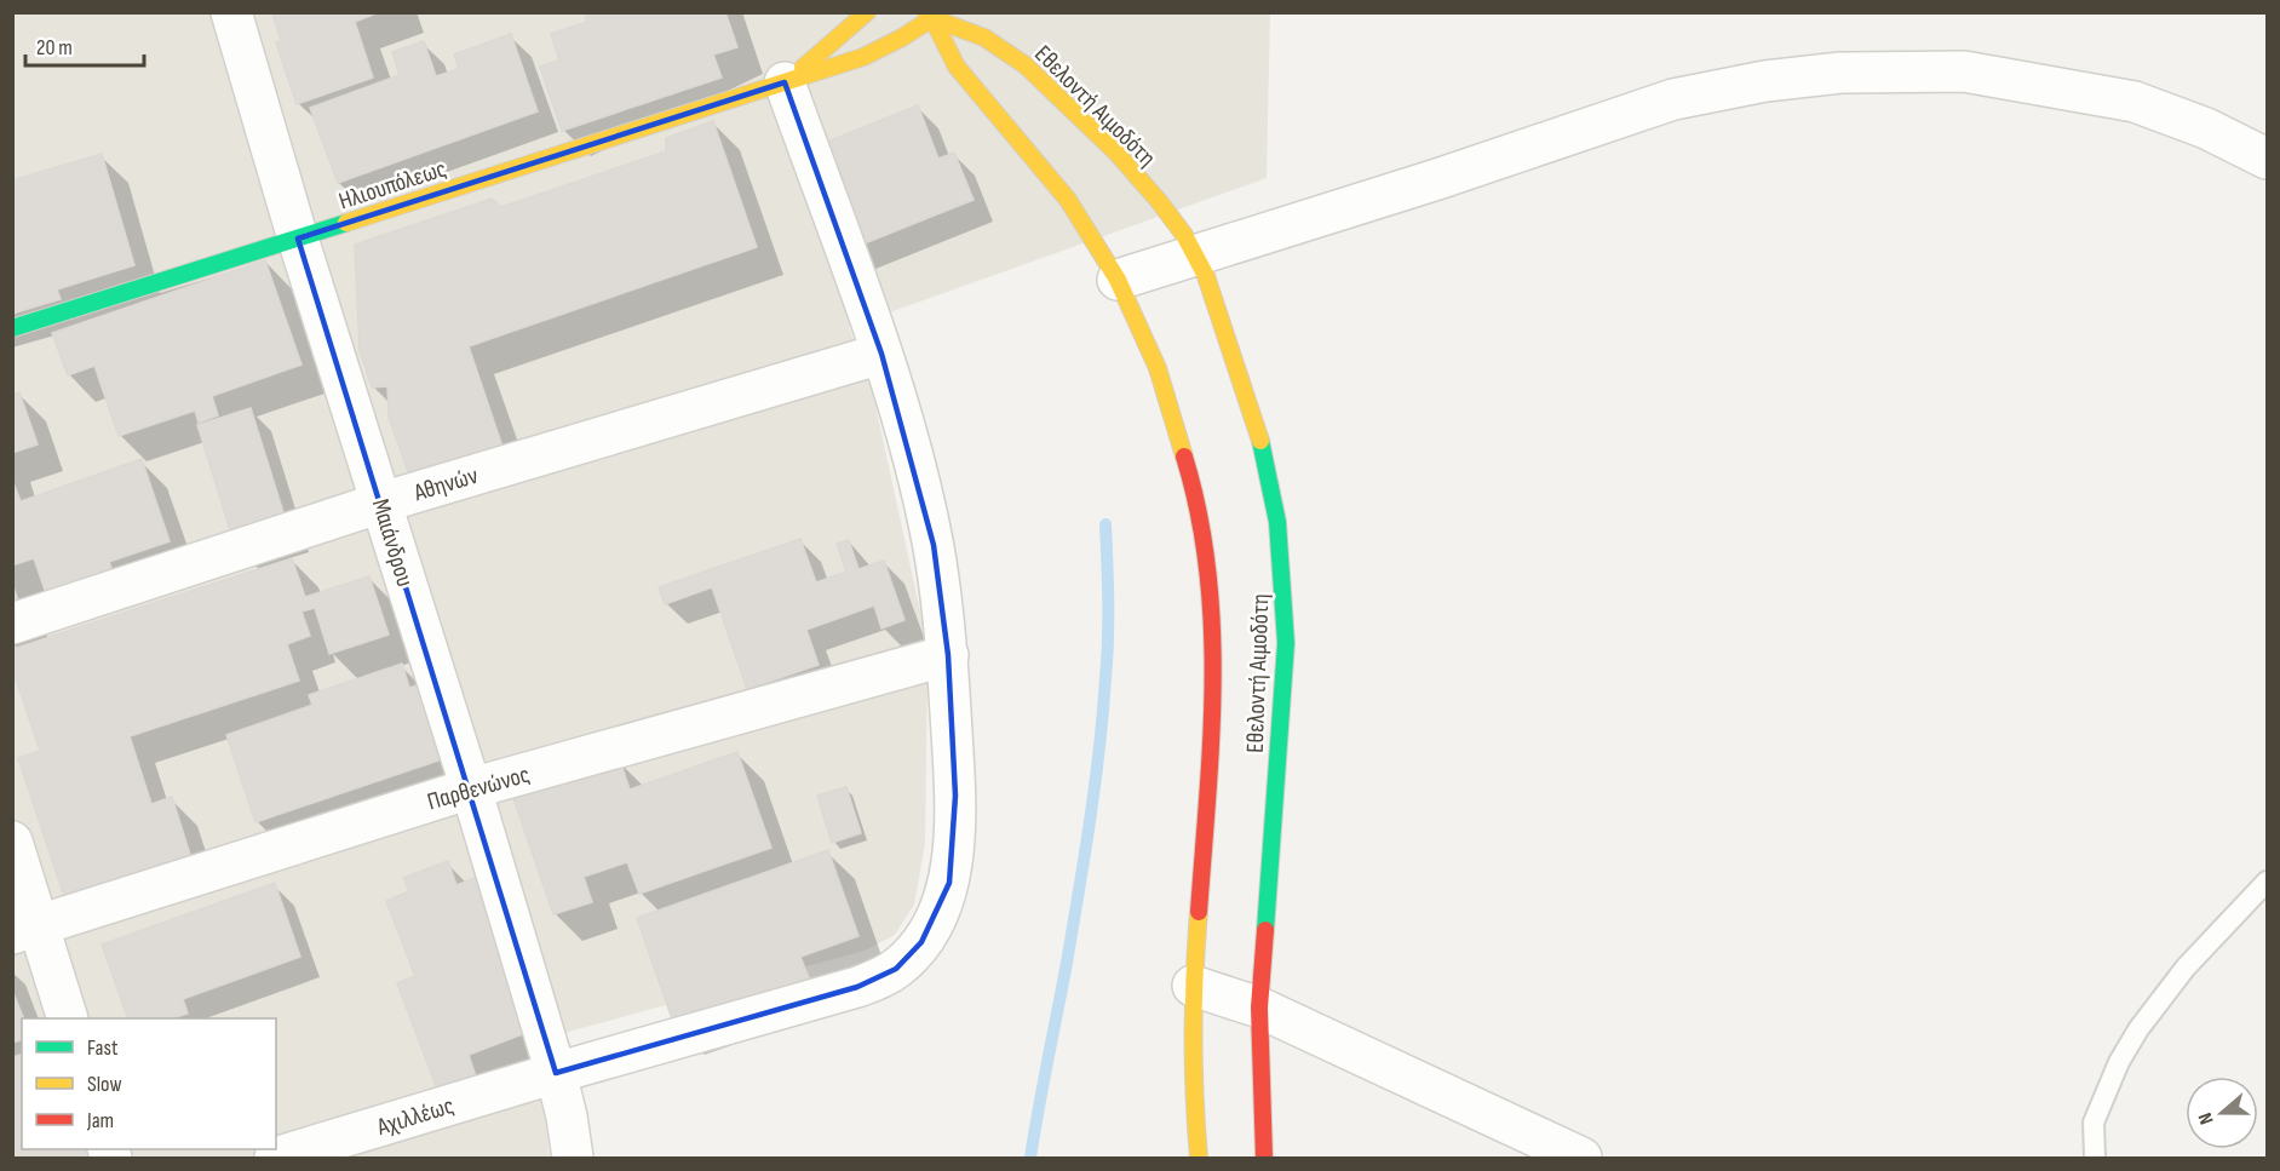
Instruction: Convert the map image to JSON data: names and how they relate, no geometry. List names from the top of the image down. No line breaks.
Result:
{"streets":{"main road":["Εθελοντή Αιμοδότη","Ηλιουπόλεως"],"street":["Αθηνών","Μαιάνδρου","Παρθενώνος","Αχιλλέως"]},"crossings":[["Εθελοντή Αιμοδότη","Ηλιουπόλεως"],["Ηλιουπόλεως","Μαιάνδρου"],["Ηλιουπόλεως","Αχιλλέως"],["Αθηνών","Μαιάνδρου"],["Αθηνών","Αχιλλέως"],["Μαιάνδρου","Παρθενώνος"],["Μαιάνδρου","Αχιλλέως"],["Παρθενώνος","Αχιλλέως"]],"legend":["Fast","Slow","Jam"],"scale_bar":"20 m","north":"left"}
